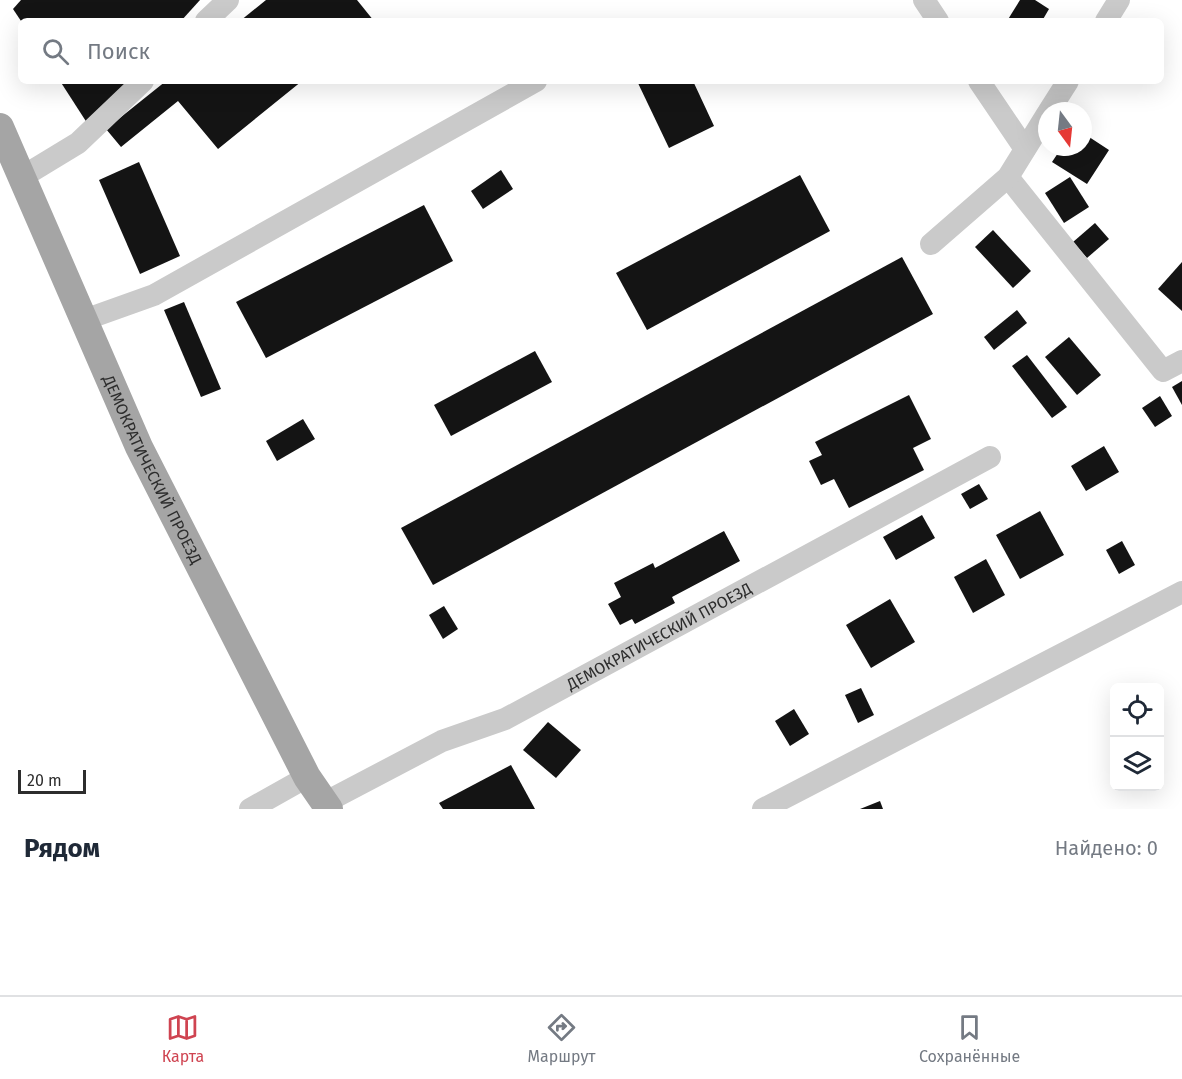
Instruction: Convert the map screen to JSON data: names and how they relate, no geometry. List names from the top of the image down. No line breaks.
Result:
{"streets":{"main road":["ДЕМОКРАТИЧЕСКИЙ ПРОЕЗД"]},"scale_bar":"20 m","north":"bottom","page":{"search":"Поиск","scale":"20 m","heading":["Рядом","Найдено: 0"],"nav":["Карта","Маршрут","Сохранённые"]}}
